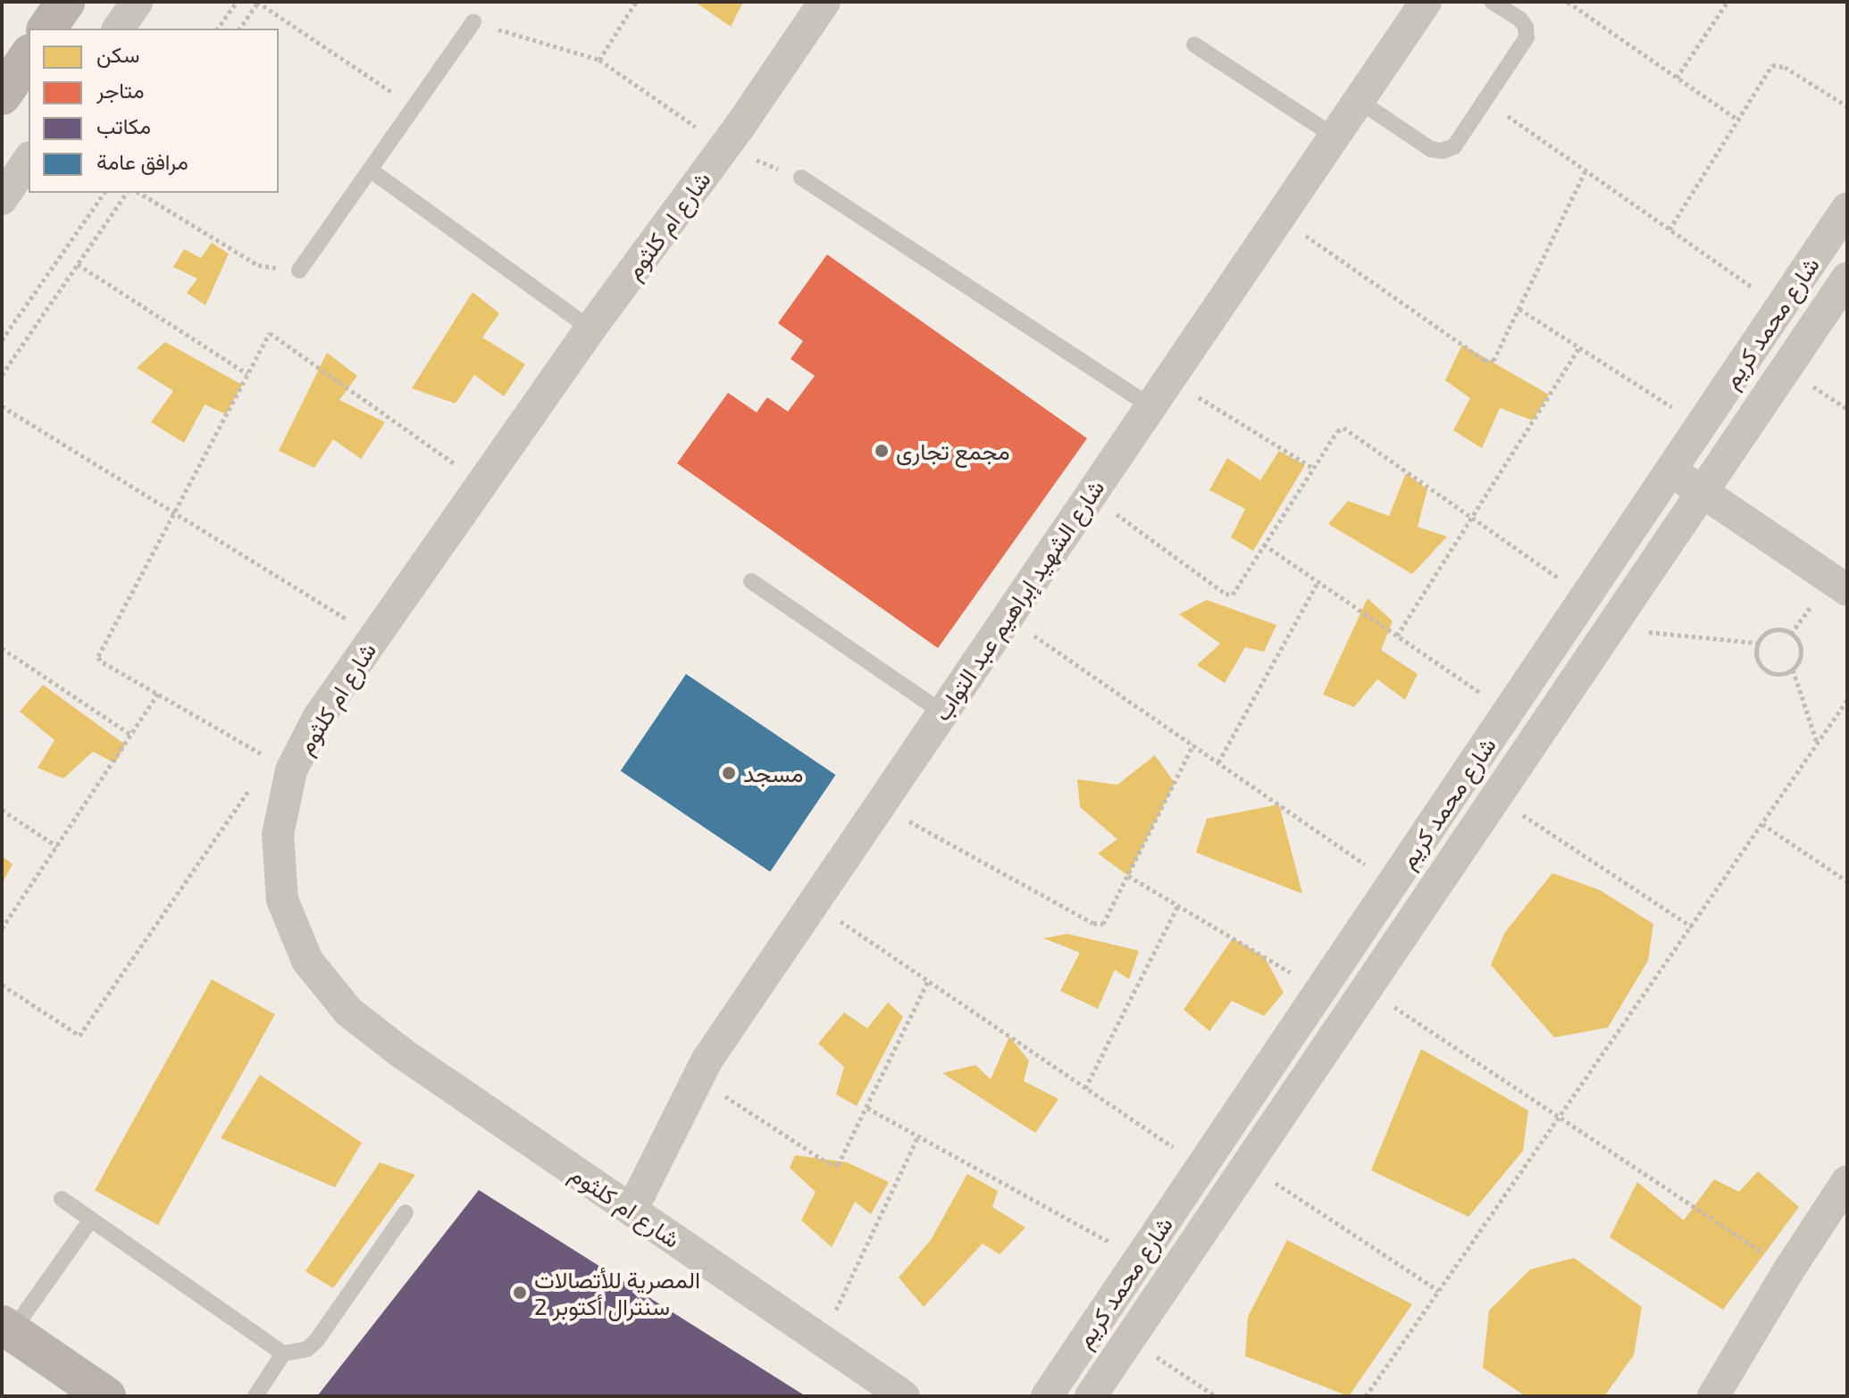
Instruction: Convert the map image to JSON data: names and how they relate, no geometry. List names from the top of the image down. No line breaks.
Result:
{"streets":{"street":["شارع ام كلثوم","شارع محمد كريم","شارع الشهيد إبراهيم عبد التواب"]},"crossings":[["شارع ام كلثوم","شارع الشهيد إبراهيم عبد التواب"]],"places":["مجمع تجارى","مسجد","المصرية للأتصالات سنترال أكتوبر 2"],"legend":["سكن","متاجر","مكاتب","مرافق عامة"]}
